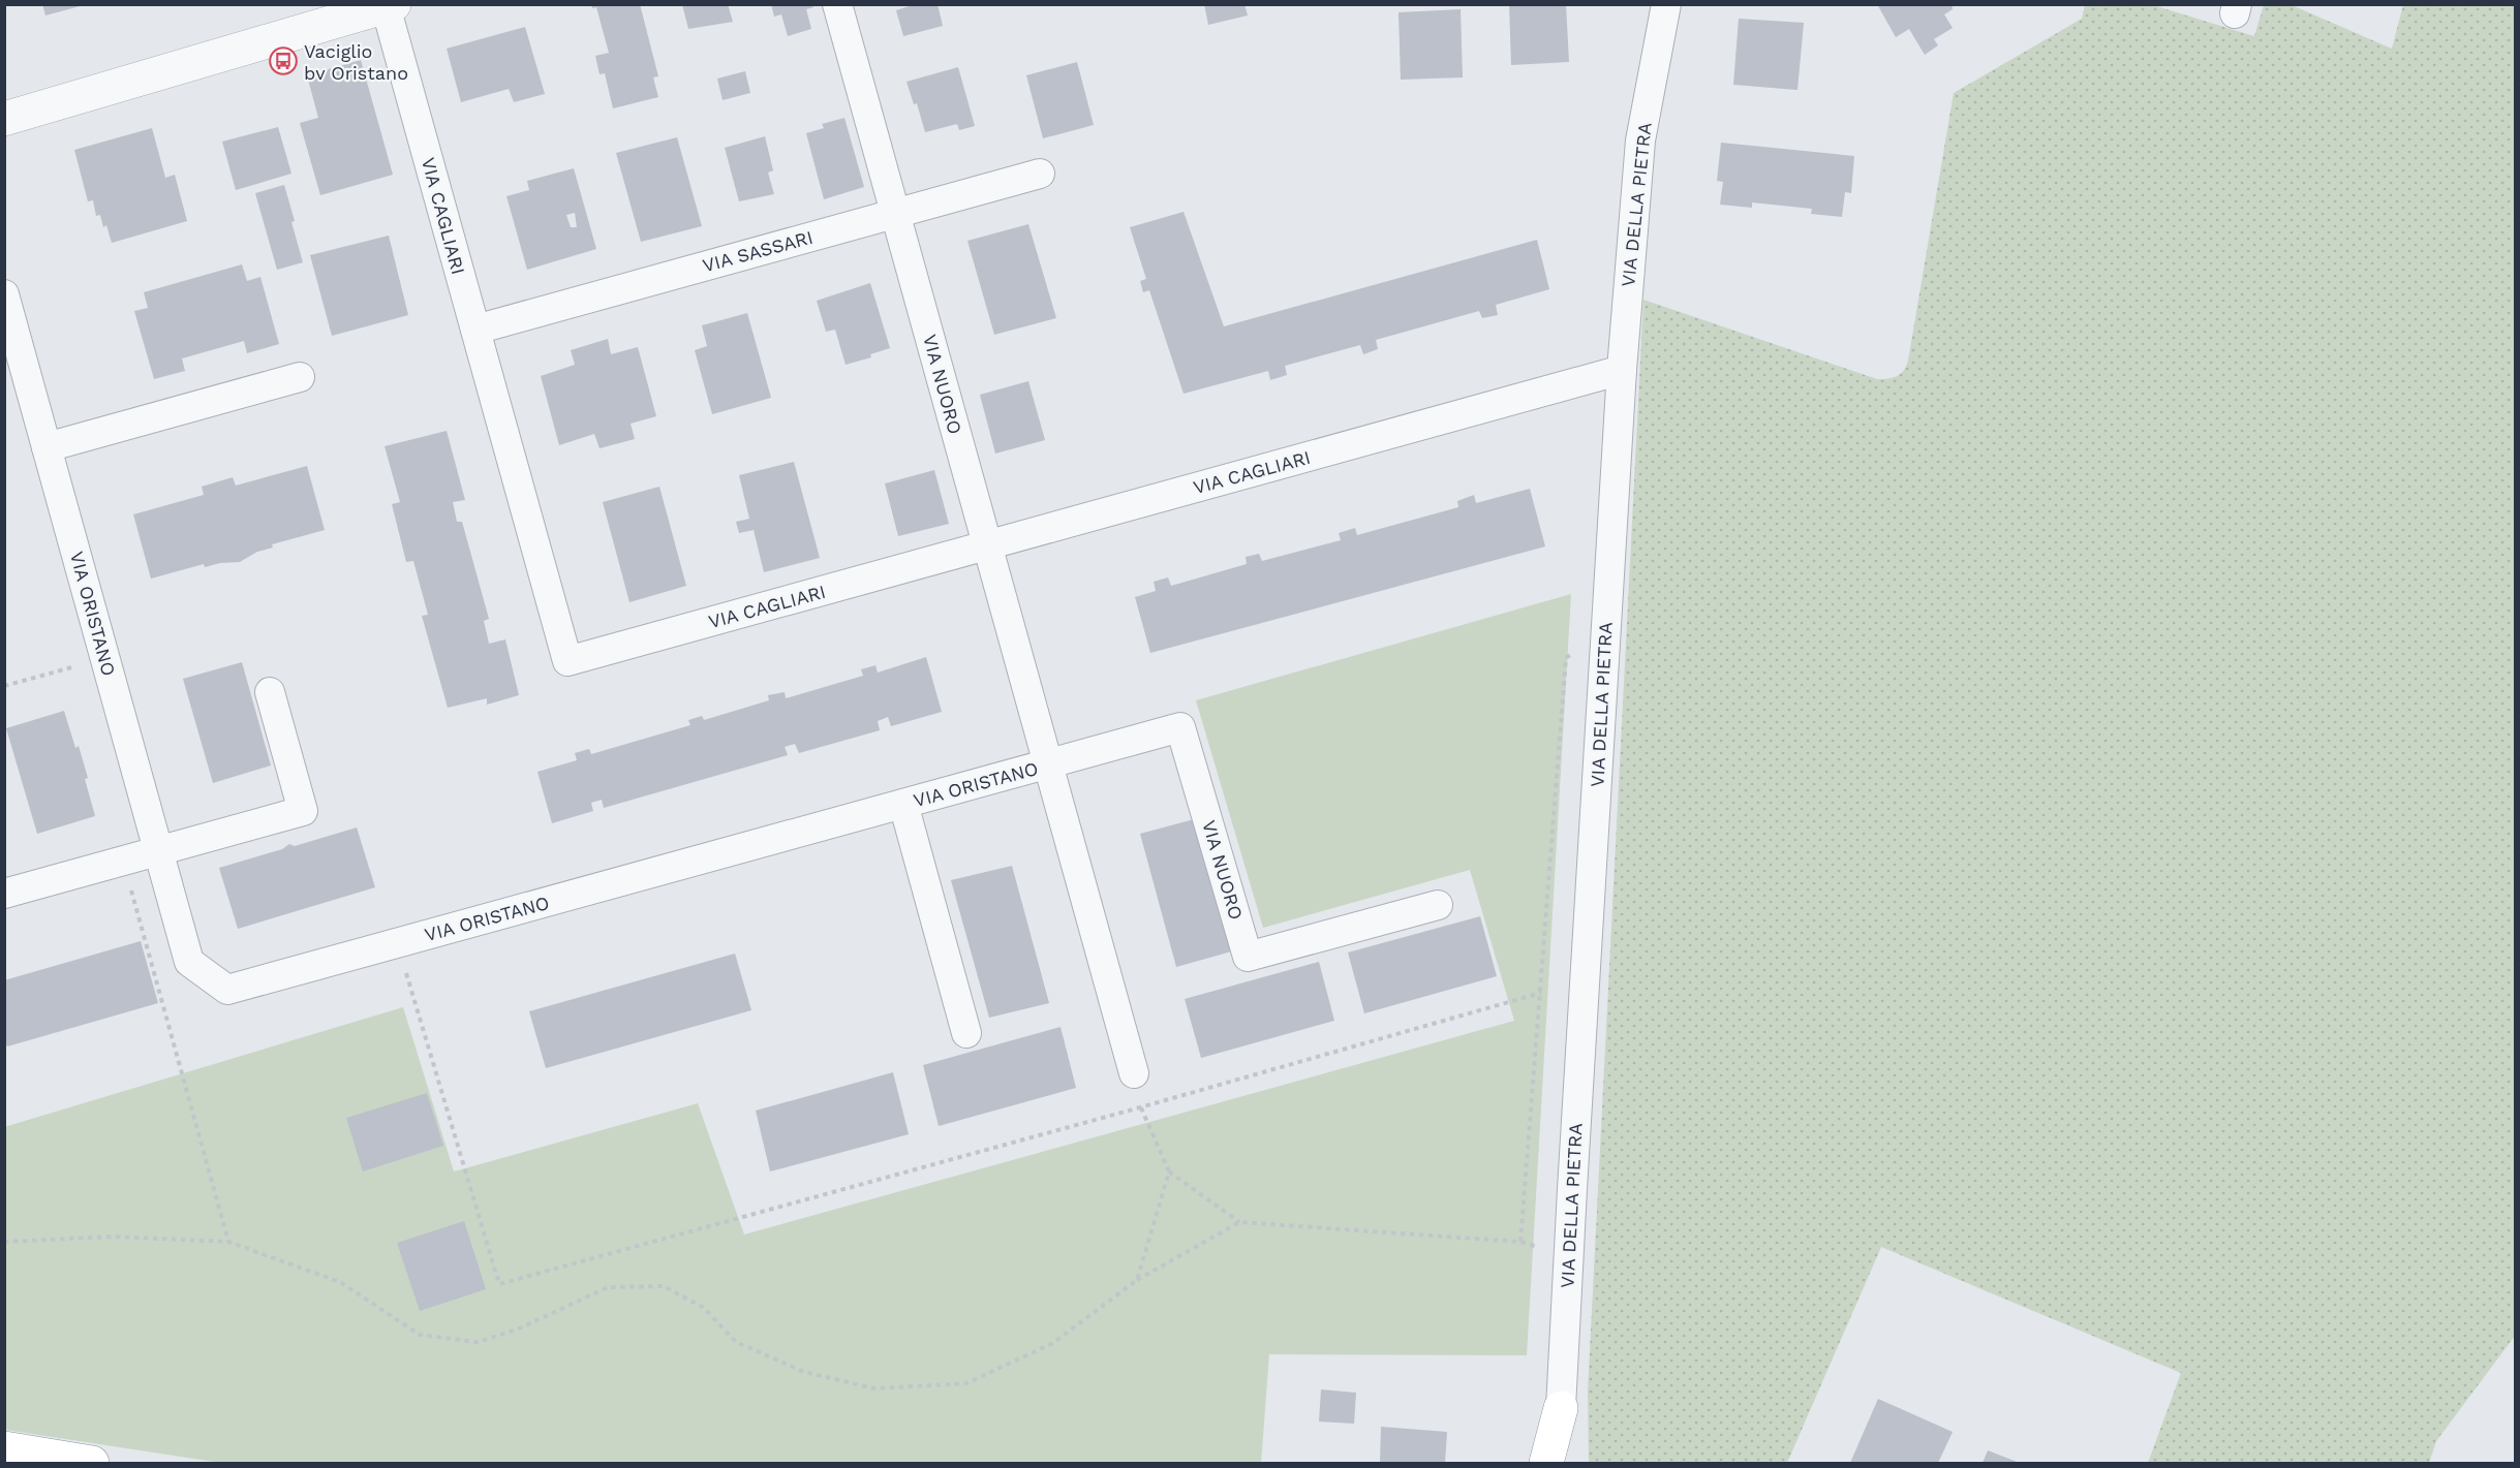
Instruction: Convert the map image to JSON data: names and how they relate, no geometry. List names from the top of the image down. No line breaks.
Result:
{"streets":{"street":["VIA DELLA PIETRA","VIA CAGLIARI","VIA SASSARI","VIA NUORO","VIA ORISTANO"]},"crossings":[["VIA DELLA PIETRA","VIA CAGLIARI"],["VIA CAGLIARI","VIA SASSARI"],["VIA CAGLIARI","VIA NUORO"],["VIA SASSARI","VIA NUORO"],["VIA NUORO","VIA ORISTANO"]],"places":{"bus stop":["Vaciglio bv Oristano"]}}
